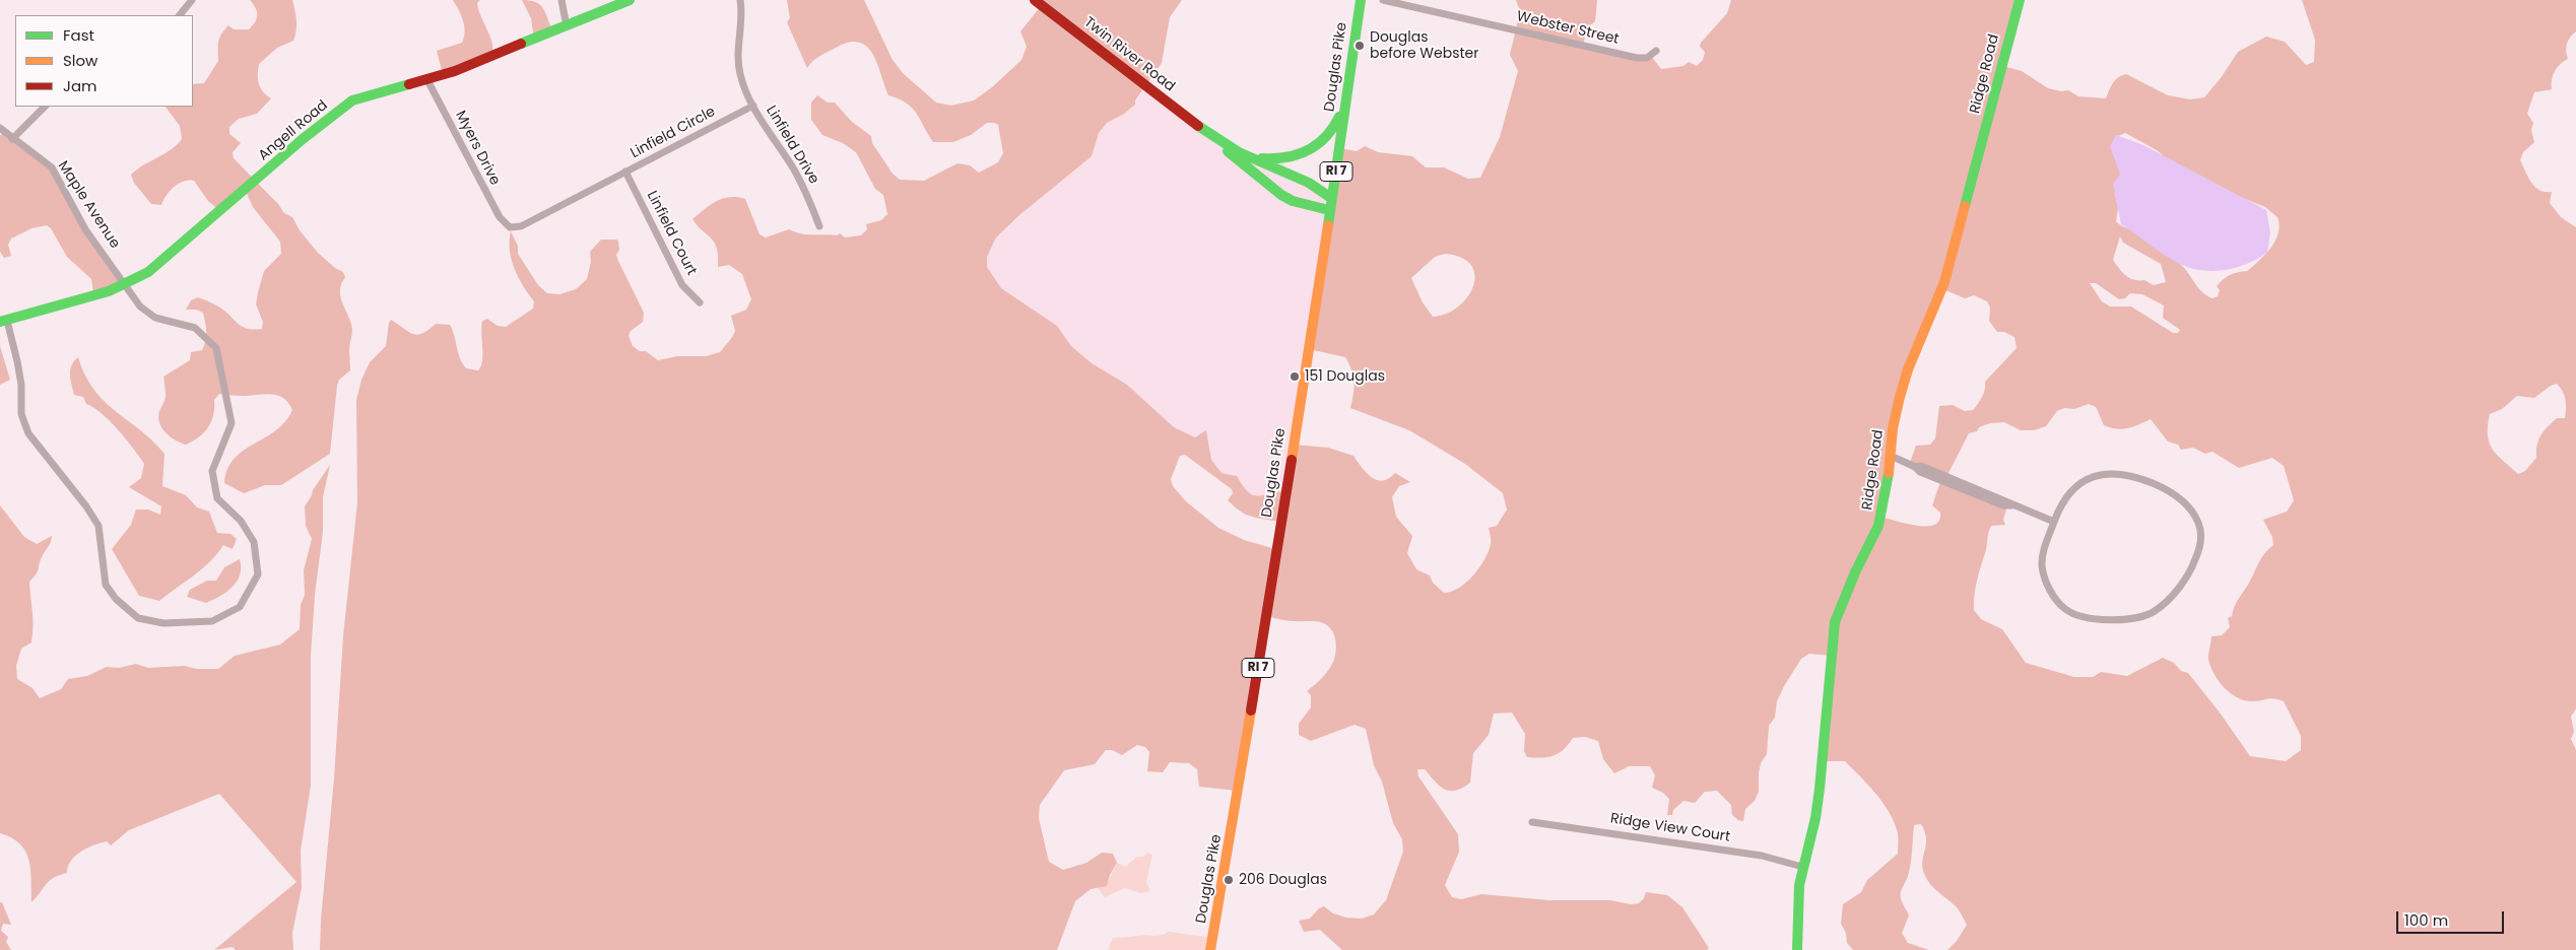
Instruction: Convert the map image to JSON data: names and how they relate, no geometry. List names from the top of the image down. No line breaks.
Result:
{"streets":{"street":["Webster Street","Twin River Road","Douglas Pike","Ridge Road","Angell Road","Linfield Circle","Linfield Drive","Myers Drive","RI 7","Maple Avenue","Linfield Court","Ridge View Court"]},"crossings":[["Twin River Road","Douglas Pike"],["Ridge Road","Ridge View Court"],["Angell Road","Myers Drive"],["Angell Road","Maple Avenue"],["Linfield Circle","Linfield Drive"],["Linfield Circle","Myers Drive"],["Linfield Circle","Linfield Court"]],"places":["Douglas before Webster","151 Douglas","206 Douglas"],"legend":["Fast","Slow","Jam"],"scale_bar":"100 m"}
